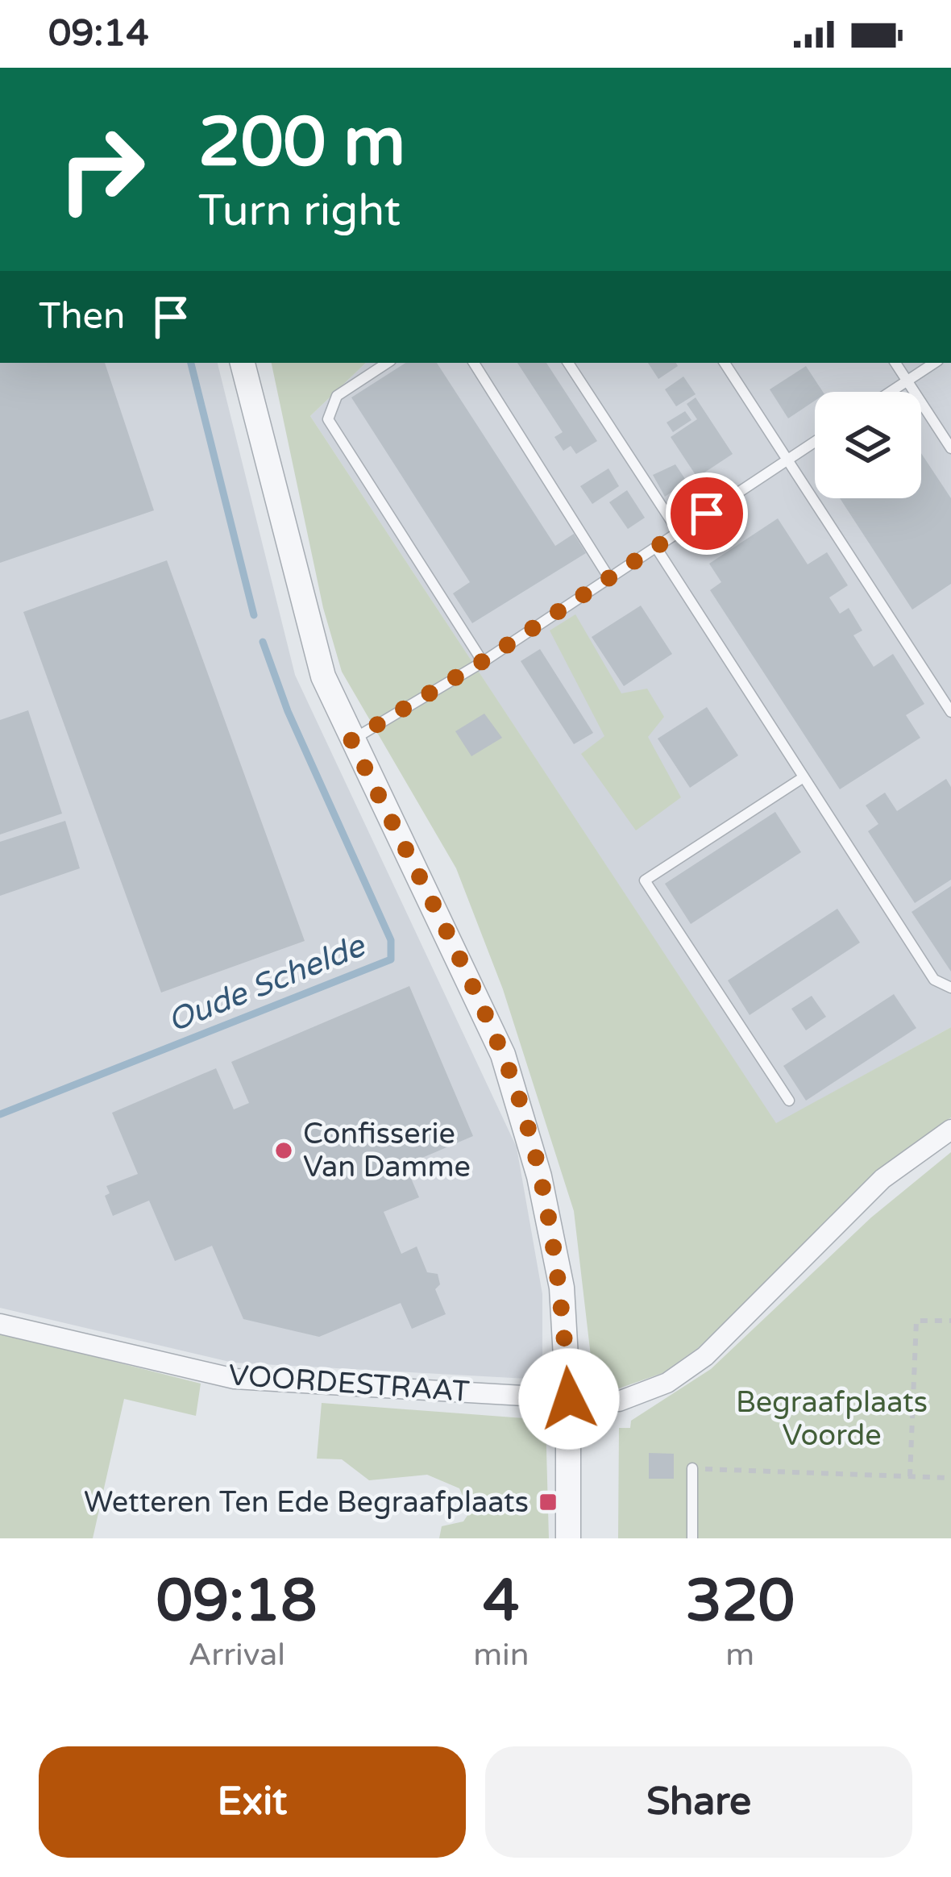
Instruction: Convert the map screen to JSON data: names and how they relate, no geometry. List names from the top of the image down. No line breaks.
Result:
{"streets":{"street":["VOORDESTRAAT"]},"water":["Oude Schelde"],"parks":["Begraafplaats Voorde"],"places":{"other":["Confisserie Van Damme"],"transit":["Wetteren Ten Ede Begraafplaats"]},"page":{"status":"09:14","turn":["200 m","Turn right"],"then":"Then","eta":["09:18","Arrival","4","min","320","m"],"buttons":["Exit","Share"]}}
